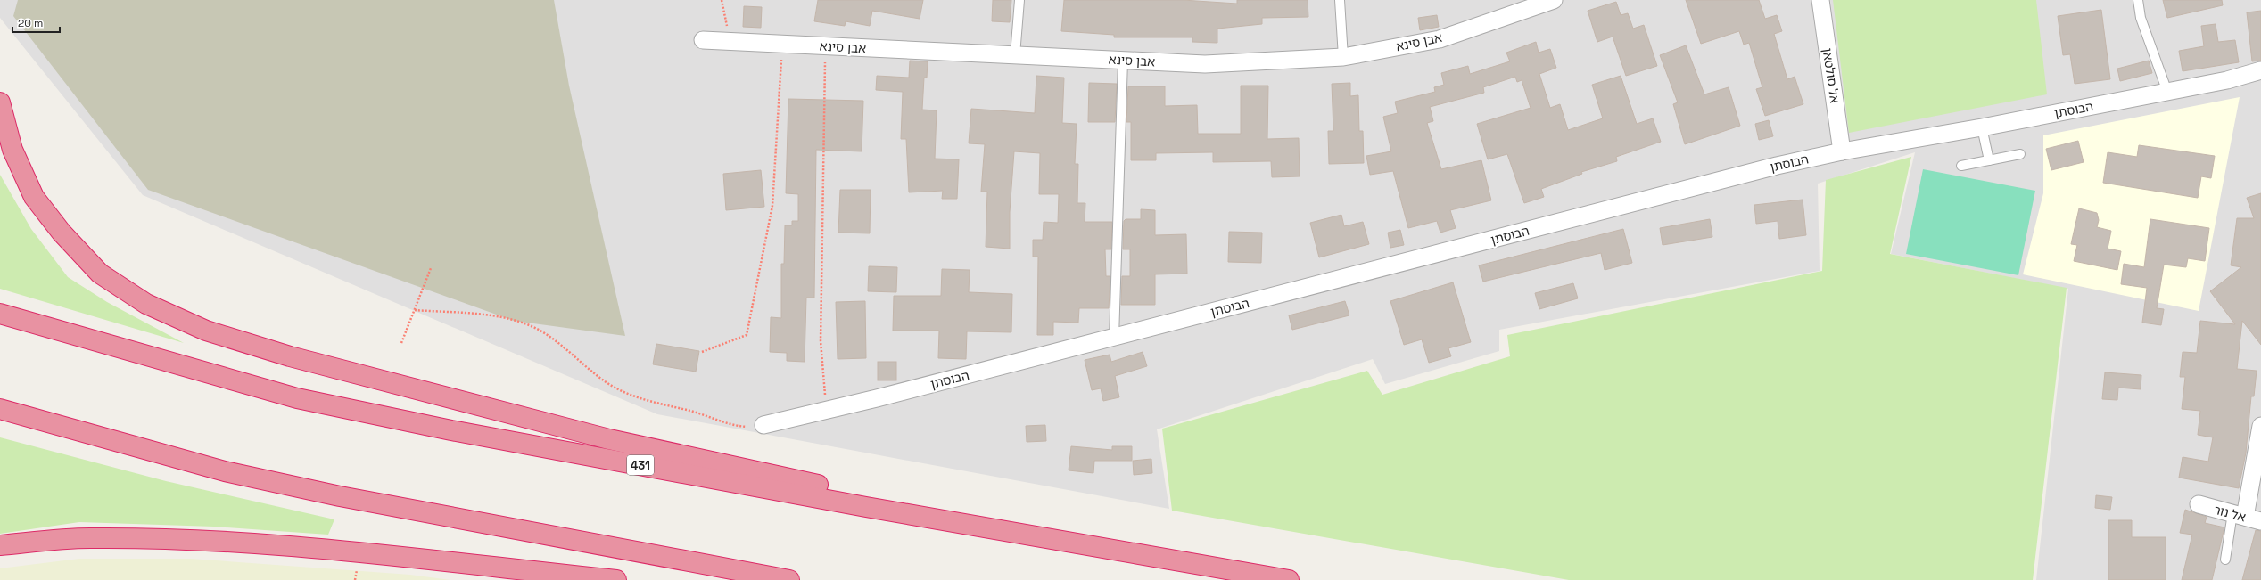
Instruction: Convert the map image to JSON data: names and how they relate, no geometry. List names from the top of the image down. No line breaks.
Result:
{"streets":{"highway":["431"],"street":["אבן סינא","אל סולטאן","הבוסתן","אל נור"]},"crossings":[["אל סולטאן","הבוסתן"]],"scale_bar":"20 m"}
